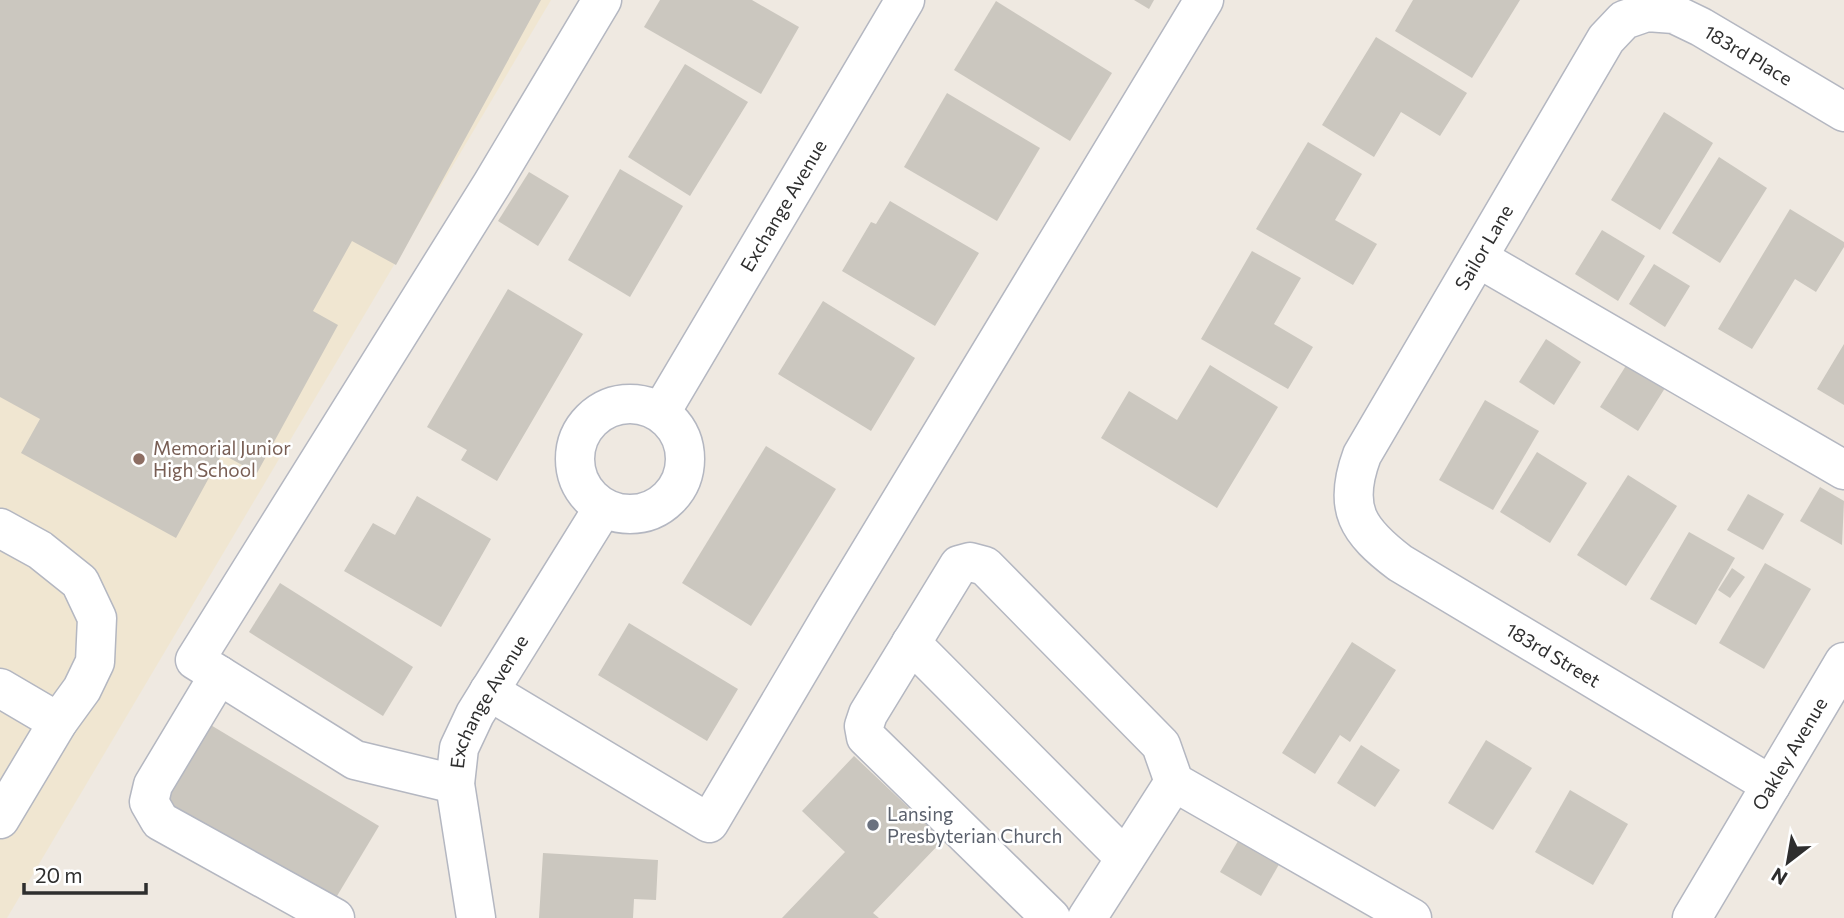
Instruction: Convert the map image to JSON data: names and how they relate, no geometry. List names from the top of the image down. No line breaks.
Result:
{"streets":{"street":["183rd Place","Exchange Avenue","Sailor Lane","183rd Street","Oakley Avenue"]},"crossings":[["183rd Place","Sailor Lane"],["Sailor Lane","183rd Street"],["183rd Street","Oakley Avenue"]],"places":["Memorial Junior High School","Lansing Presbyterian Church"],"scale_bar":"20 m","north":"bottom left"}
